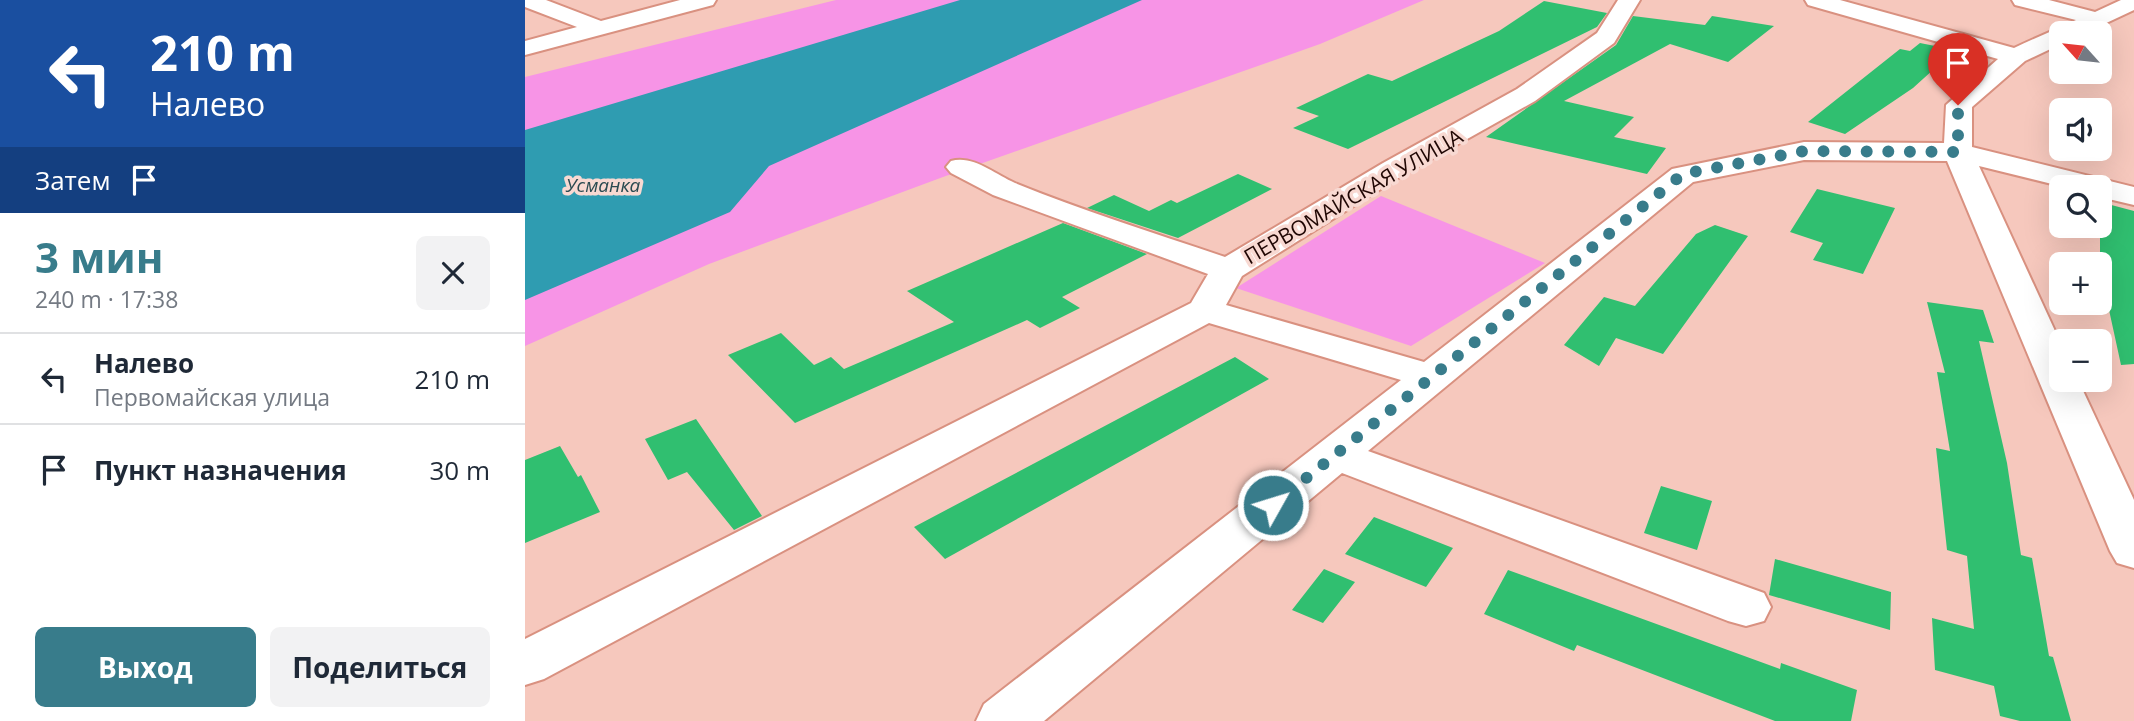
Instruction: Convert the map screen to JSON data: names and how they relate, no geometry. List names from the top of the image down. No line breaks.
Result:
{"streets":{"street":["ПЕРВОМАЙСКАЯ УЛИЦА"]},"water":["Усманка"],"north":"top left","page":{"turn":["210 m","Налево"],"map_buttons":["+","−"],"then":"Затем","heading":["3 мин","240 m · 17:38"],"list":[{"name":"Налево","note":"Первомайская улица","value":"210 m"},{"name":"Пункт назначения","value":"30 m"}],"buttons":["Выход","Поделиться"]}}
